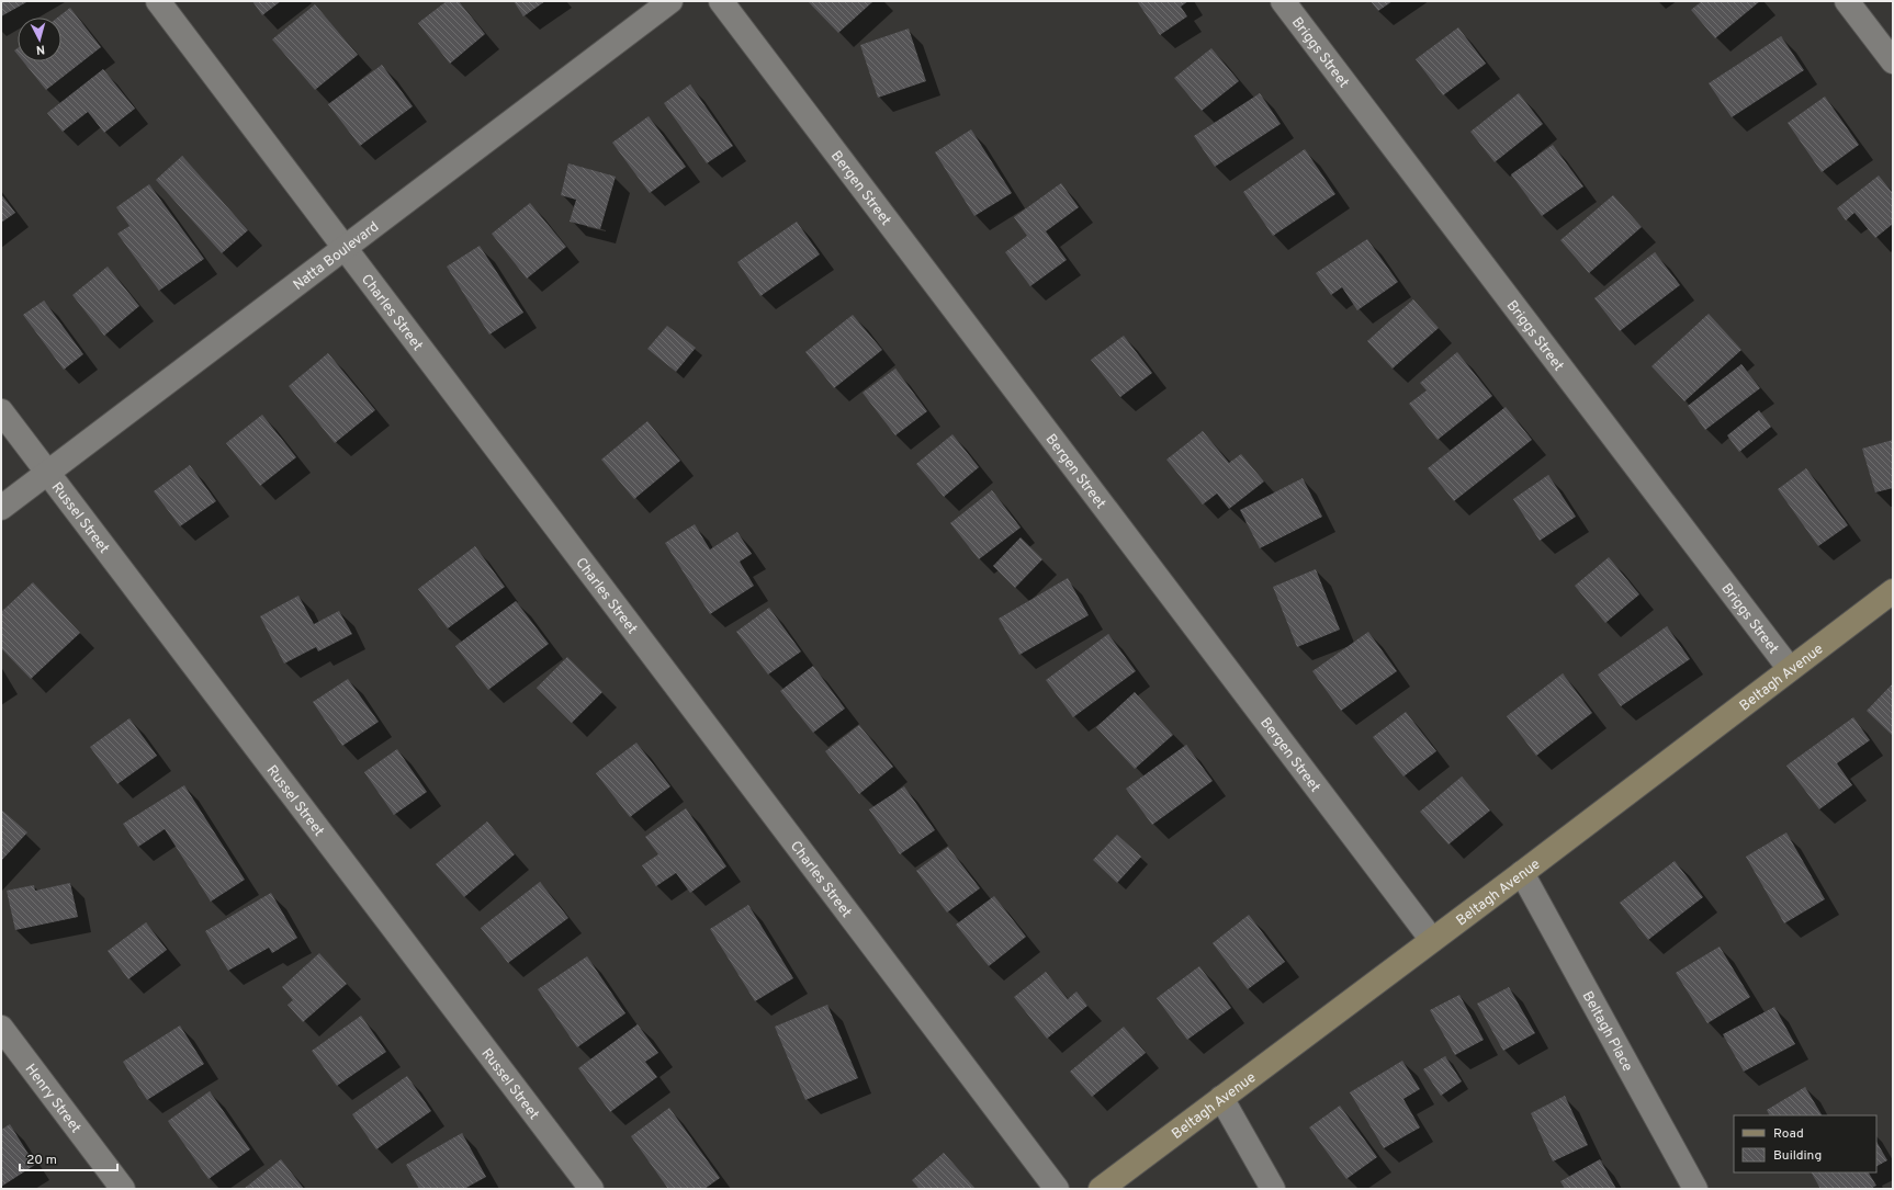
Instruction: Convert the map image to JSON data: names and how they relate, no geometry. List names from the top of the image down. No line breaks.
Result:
{"streets":{"street":["Briggs Street","Bergen Street","Natta Boulevard","Charles Street","Russel Street","Beltagh Avenue","Beltagh Place","Henry Street"]},"crossings":[["Briggs Street","Beltagh Avenue"],["Bergen Street","Beltagh Avenue"],["Natta Boulevard","Charles Street"],["Natta Boulevard","Russel Street"],["Beltagh Avenue","Beltagh Place"]],"legend":["Road","Building"],"scale_bar":"20 m","north":"bottom"}
